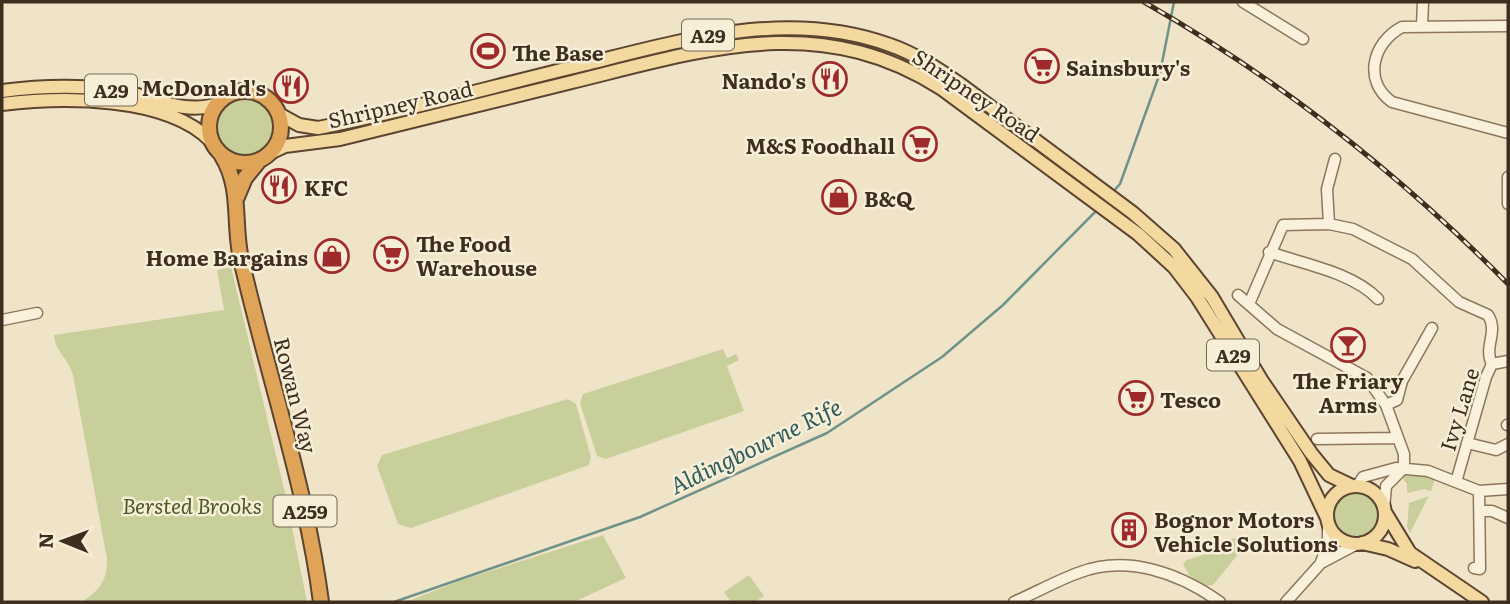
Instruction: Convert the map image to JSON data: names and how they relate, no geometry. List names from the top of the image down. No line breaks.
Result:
{"streets":{"highway":["Rowan Way","A259"],"main road":["A29","Shripney Road"],"street":["Ivy Lane"]},"crossings":[["A29","Shripney Road"],["A29","Rowan Way"],["Shripney Road","Rowan Way"]],"water":["Aldingbourne Rife"],"parks":["Bersted Brooks"],"places":{"sports":["The Base"],"supermarket":["Sainsbury's","M&S Foodhall","The Food Warehouse","Tesco"],"restaurant":["Nando's","McDonald's","KFC"],"shop":["B&Q","Home Bargains"],"bar":["The Friary Arms"],"building":["Bognor Motors Vehicle Solutions"]},"north":"left"}
